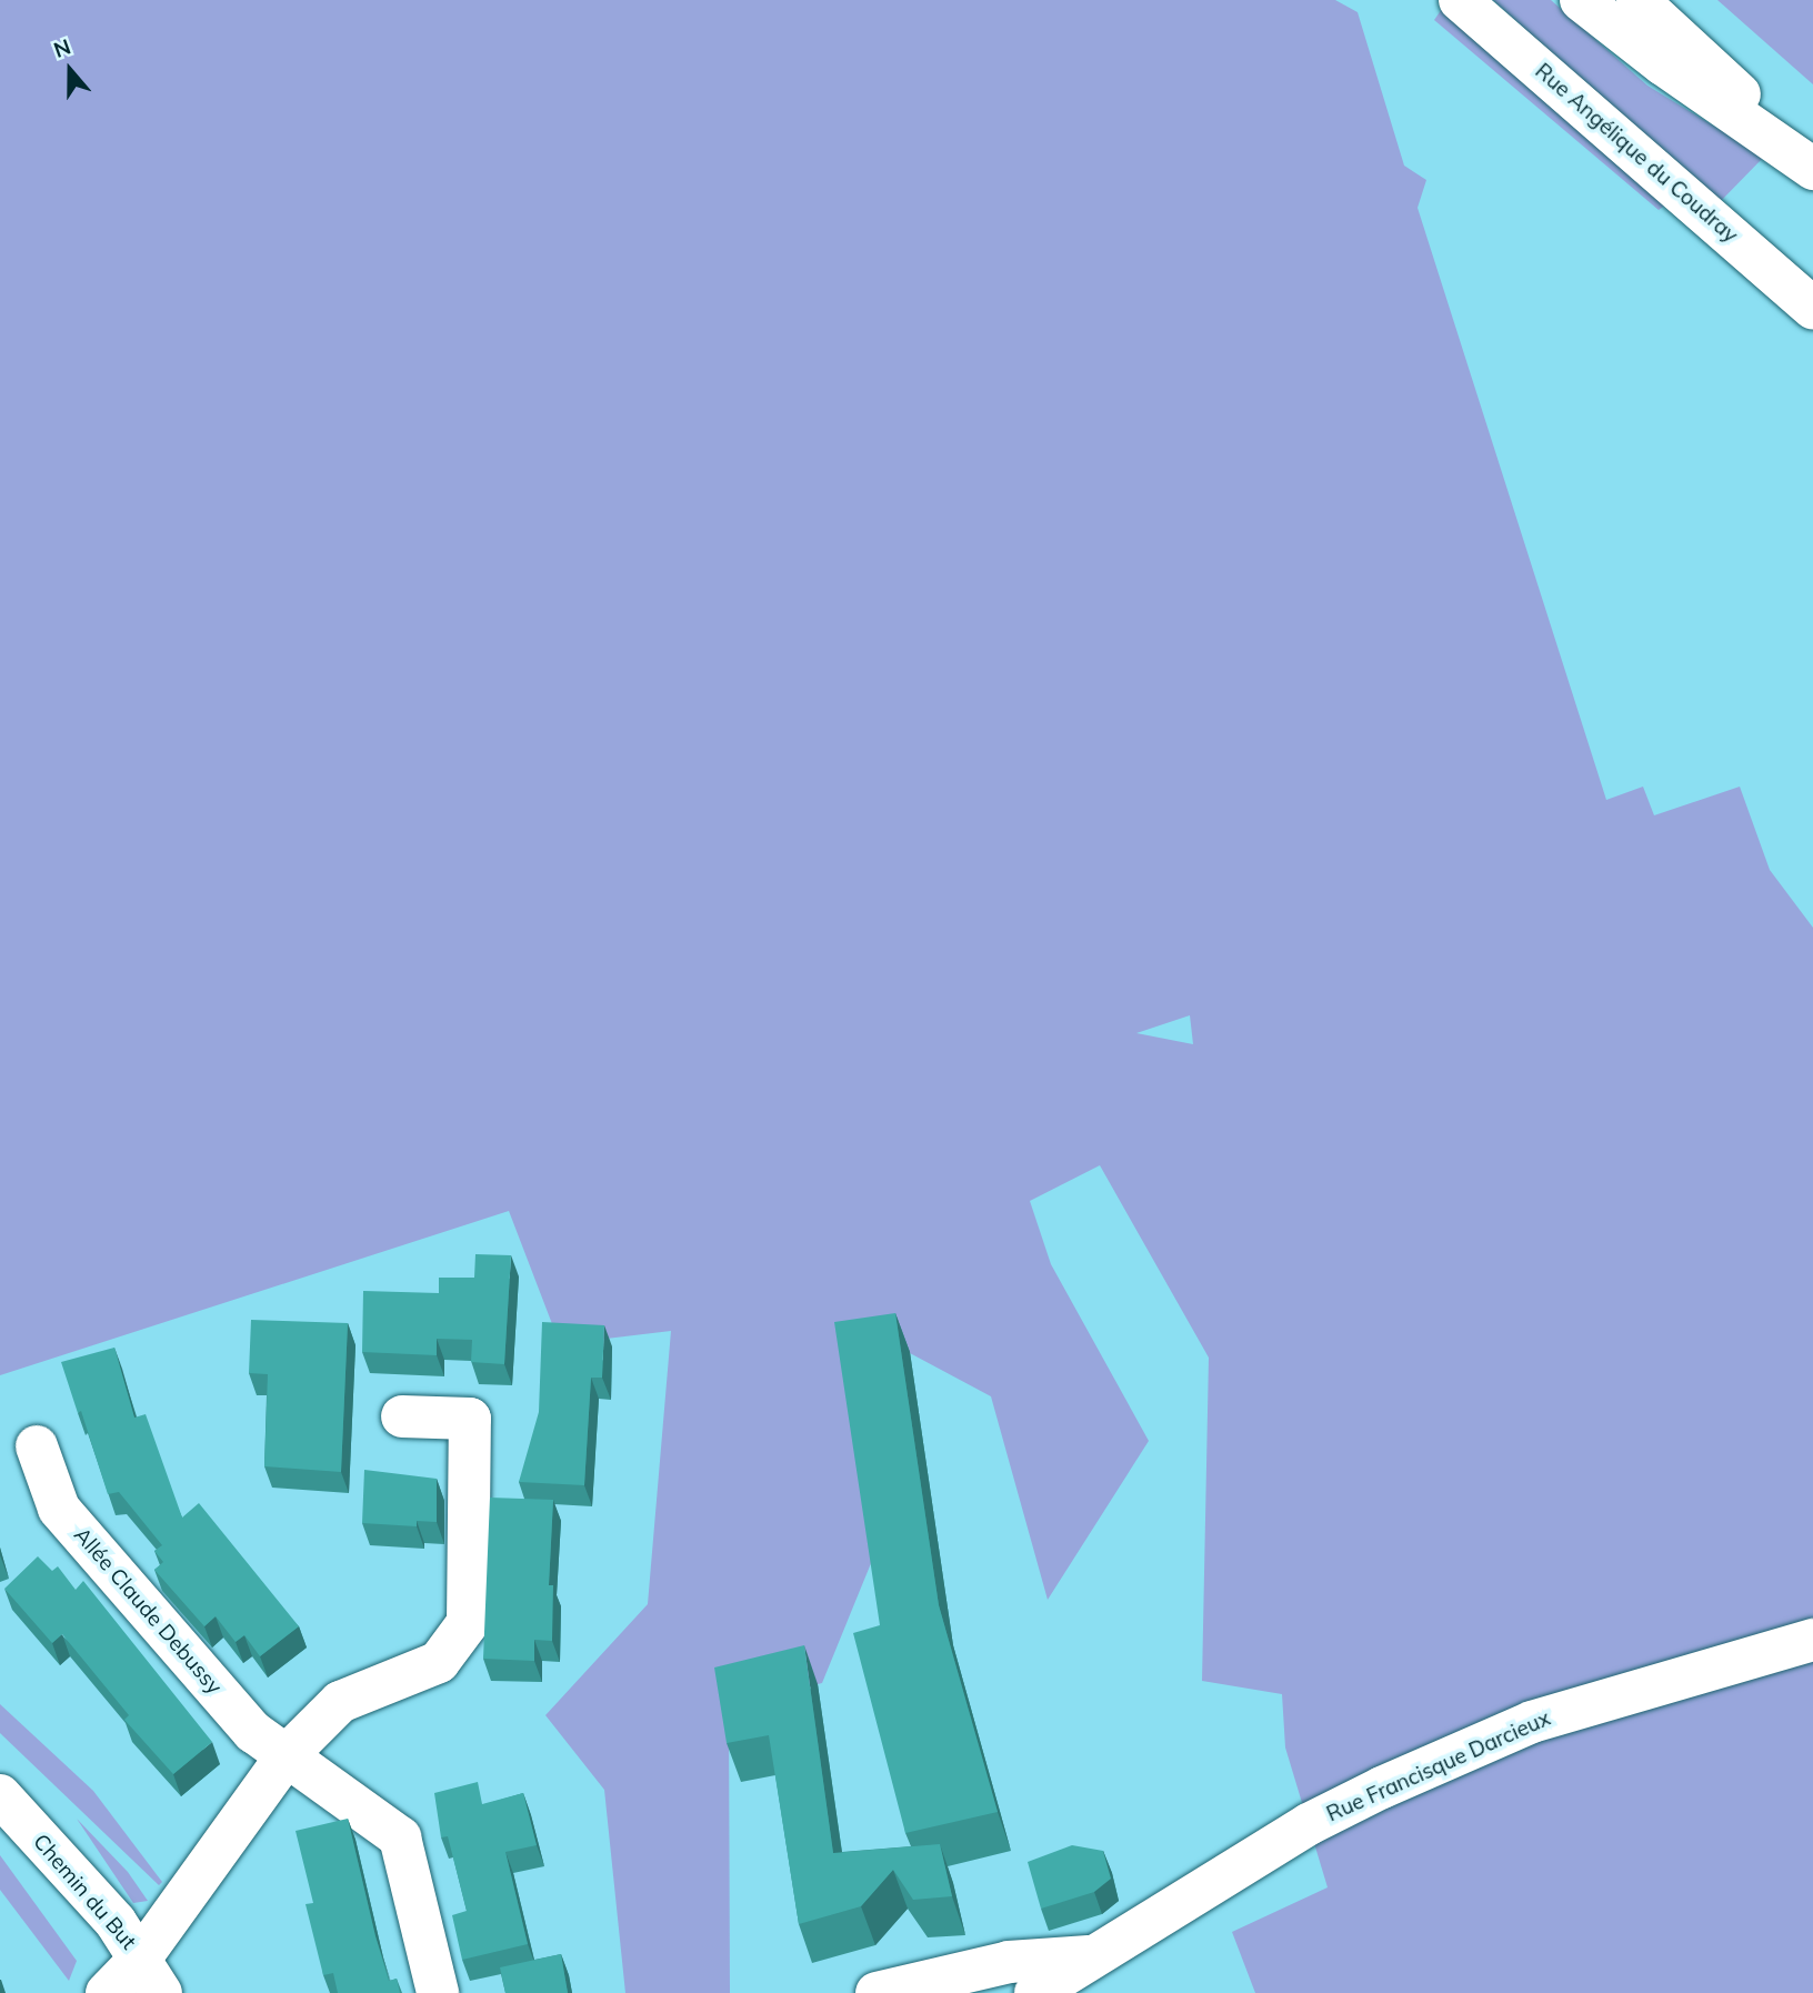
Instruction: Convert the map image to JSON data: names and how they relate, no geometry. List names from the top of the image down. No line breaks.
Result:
{"streets":{"street":["Rue Angélique du Coudray","Allée Claude Debussy","Rue Francisque Darcieux","Chemin du But"]},"north":"top"}
